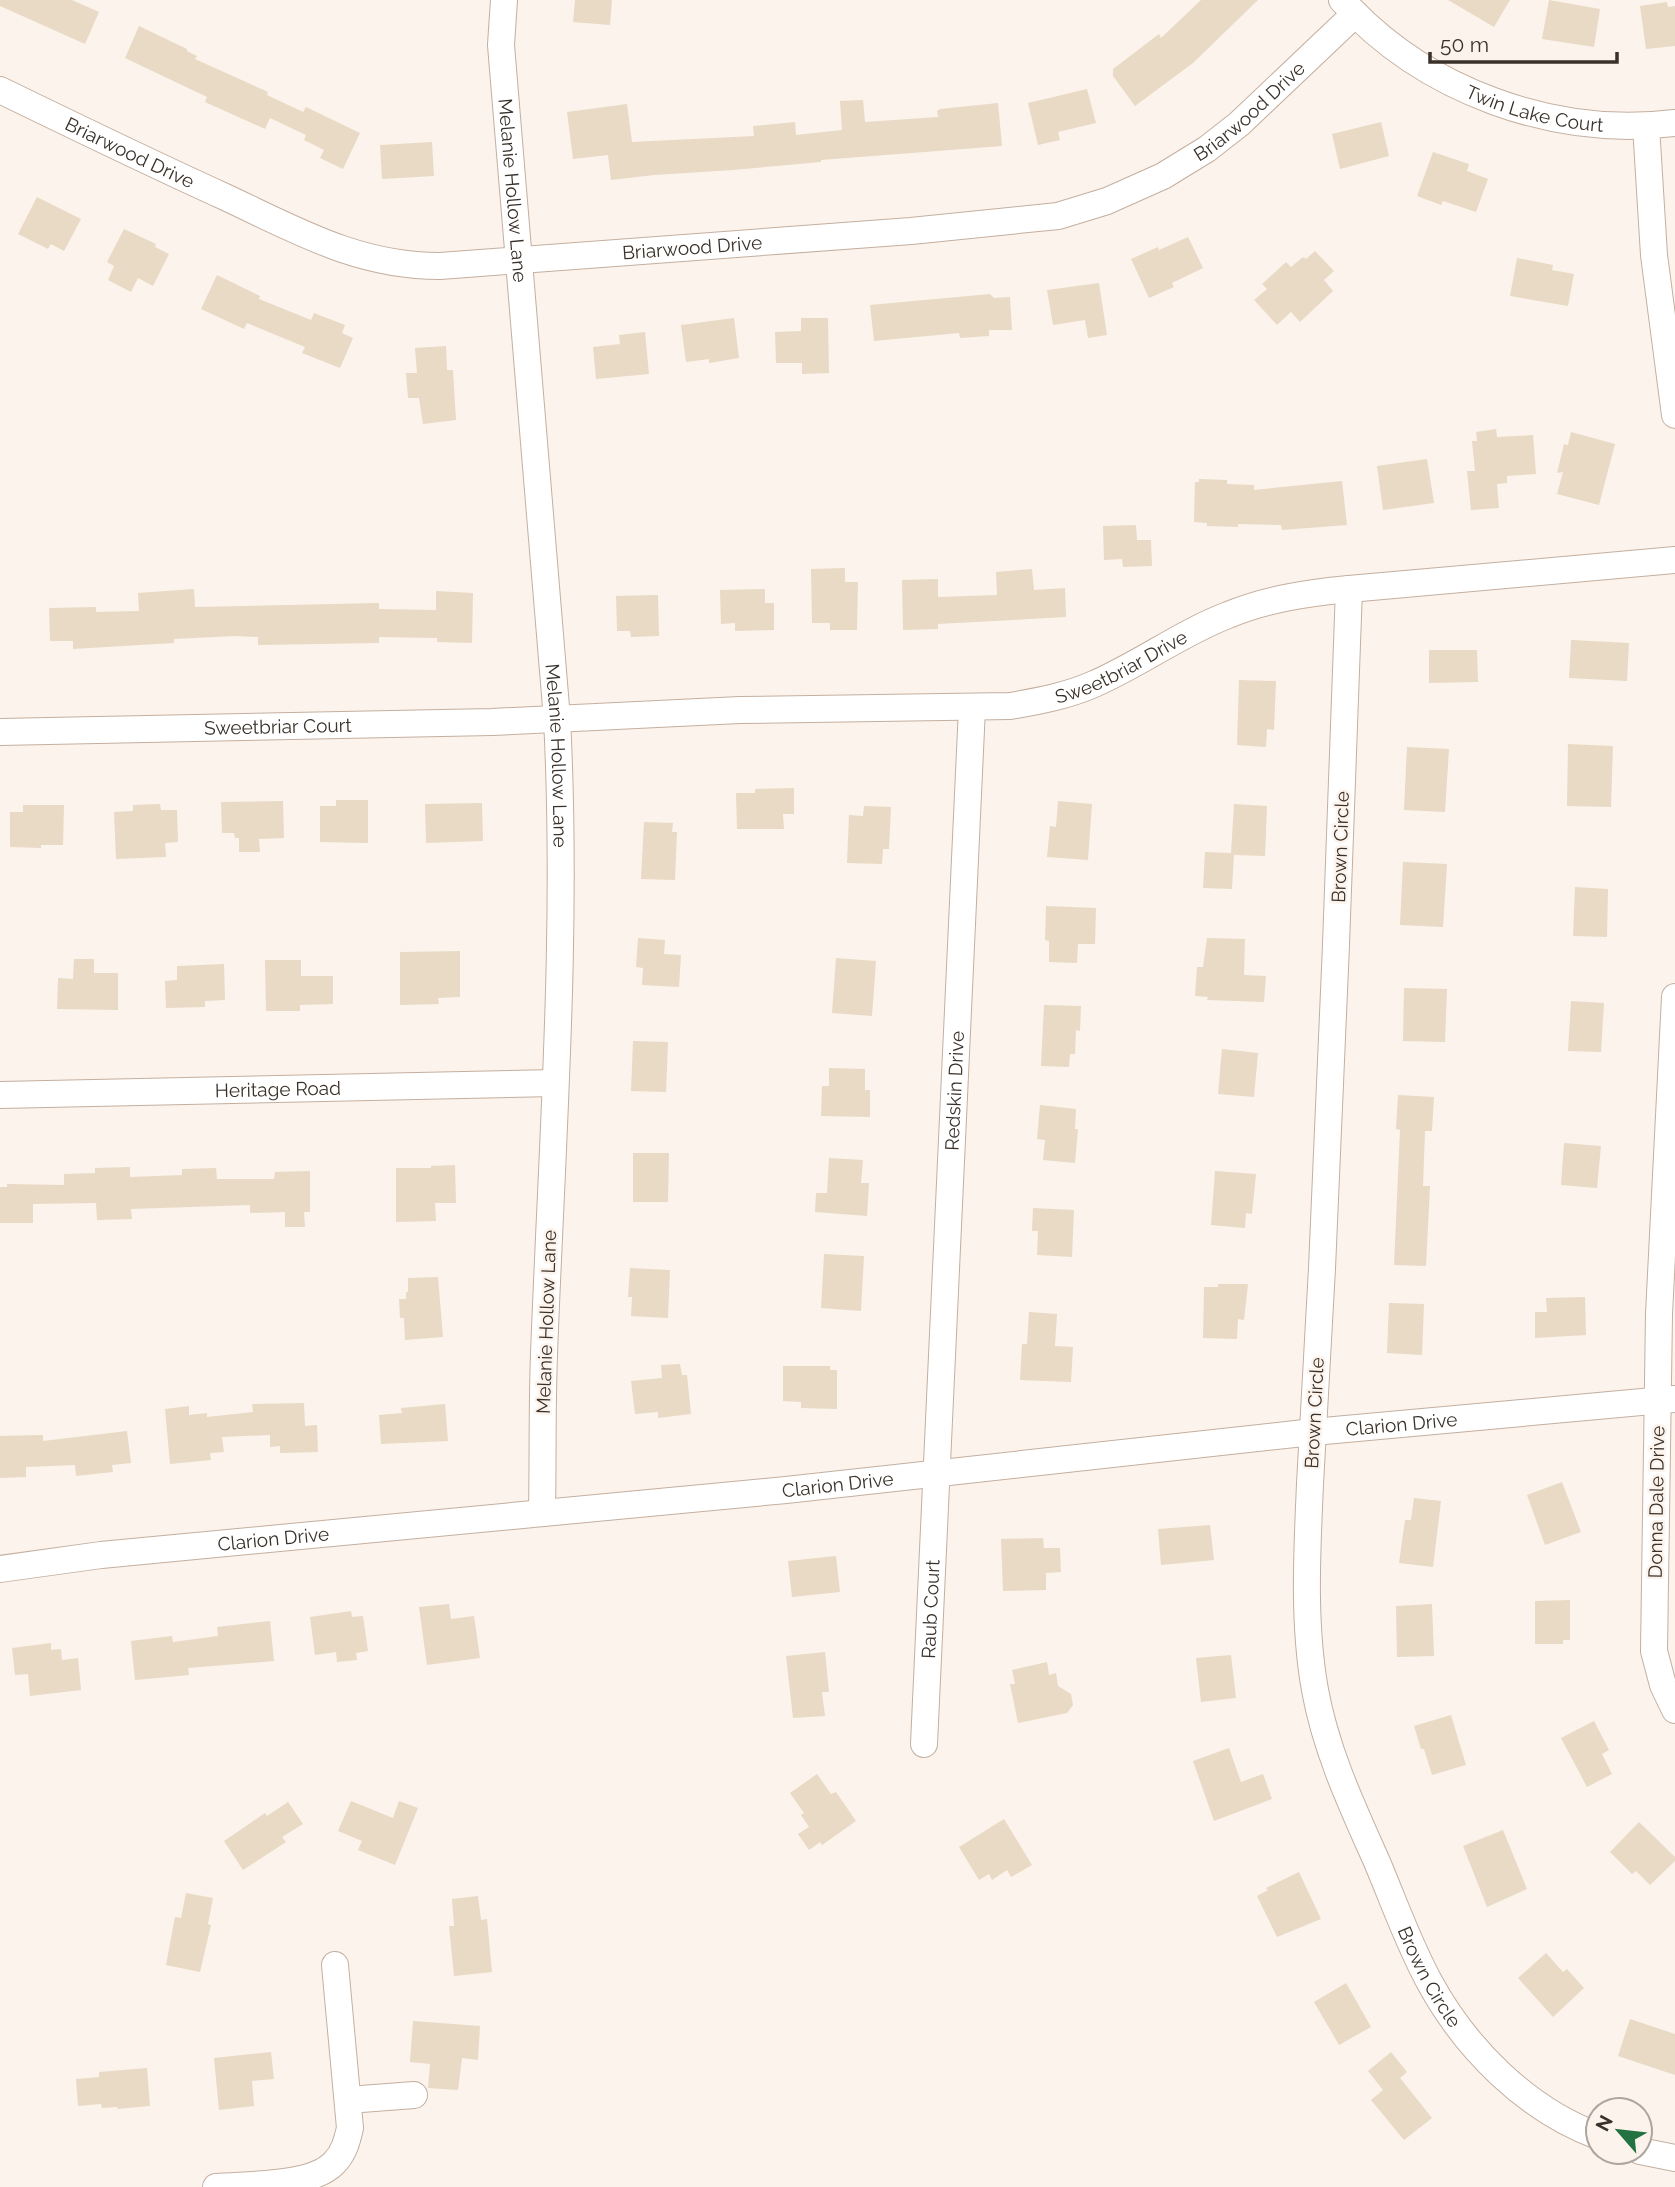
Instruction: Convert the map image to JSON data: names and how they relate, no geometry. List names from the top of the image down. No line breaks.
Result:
{"streets":{"street":["Twin Lake Court","Briarwood Drive","Melanie Hollow Lane","Sweetbriar Drive","Sweetbriar Court","Brown Circle","Heritage Road","Redskin Drive","Clarion Drive","Donna Dale Drive","Raub Court"]},"crossings":[["Twin Lake Court","Briarwood Drive"],["Briarwood Drive","Melanie Hollow Lane"],["Melanie Hollow Lane","Sweetbriar Drive"],["Melanie Hollow Lane","Sweetbriar Court"],["Melanie Hollow Lane","Heritage Road"],["Melanie Hollow Lane","Clarion Drive"],["Sweetbriar Drive","Sweetbriar Court"],["Sweetbriar Drive","Brown Circle"],["Sweetbriar Drive","Redskin Drive"],["Brown Circle","Clarion Drive"],["Redskin Drive","Clarion Drive"],["Redskin Drive","Raub Court"],["Clarion Drive","Donna Dale Drive"],["Clarion Drive","Raub Court"]],"scale_bar":"50 m","north":"top left"}
